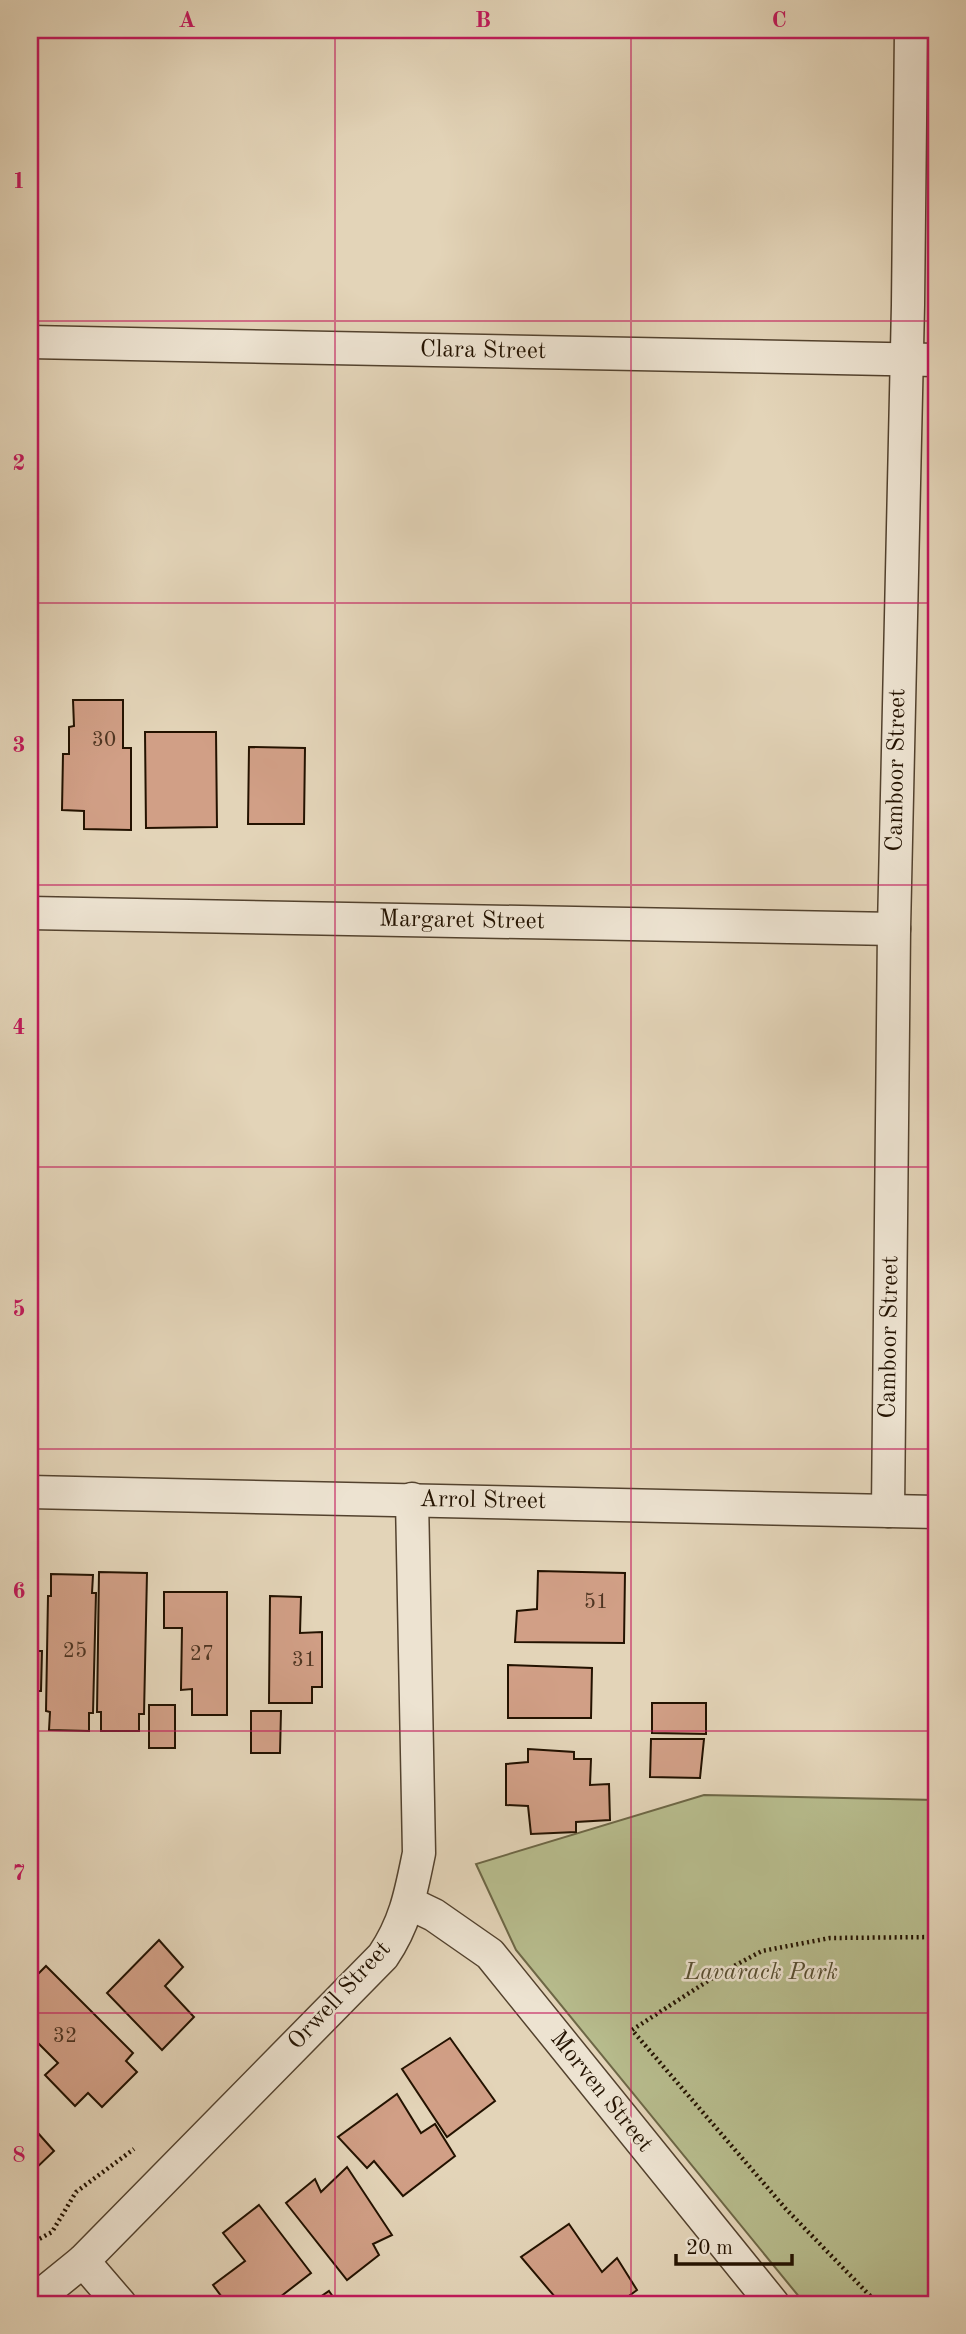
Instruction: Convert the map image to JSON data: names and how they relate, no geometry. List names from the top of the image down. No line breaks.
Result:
{"streets":{"street":["Clara Street","Camboor Street","Margaret Street","Arrol Street","Orwell Street","Morven Street"]},"crossings":[["Clara Street","Camboor Street"],["Camboor Street","Margaret Street"],["Camboor Street","Arrol Street"],["Arrol Street","Orwell Street"],["Orwell Street","Morven Street"]],"parks":["Lavarack Park"],"house_numbers":["30","51","25","27","31","32"],"scale_bar":"20 m","grid":{"columns":["A","B","C"],"rows":["1","2","3","4","5","6","7","8"]}}
